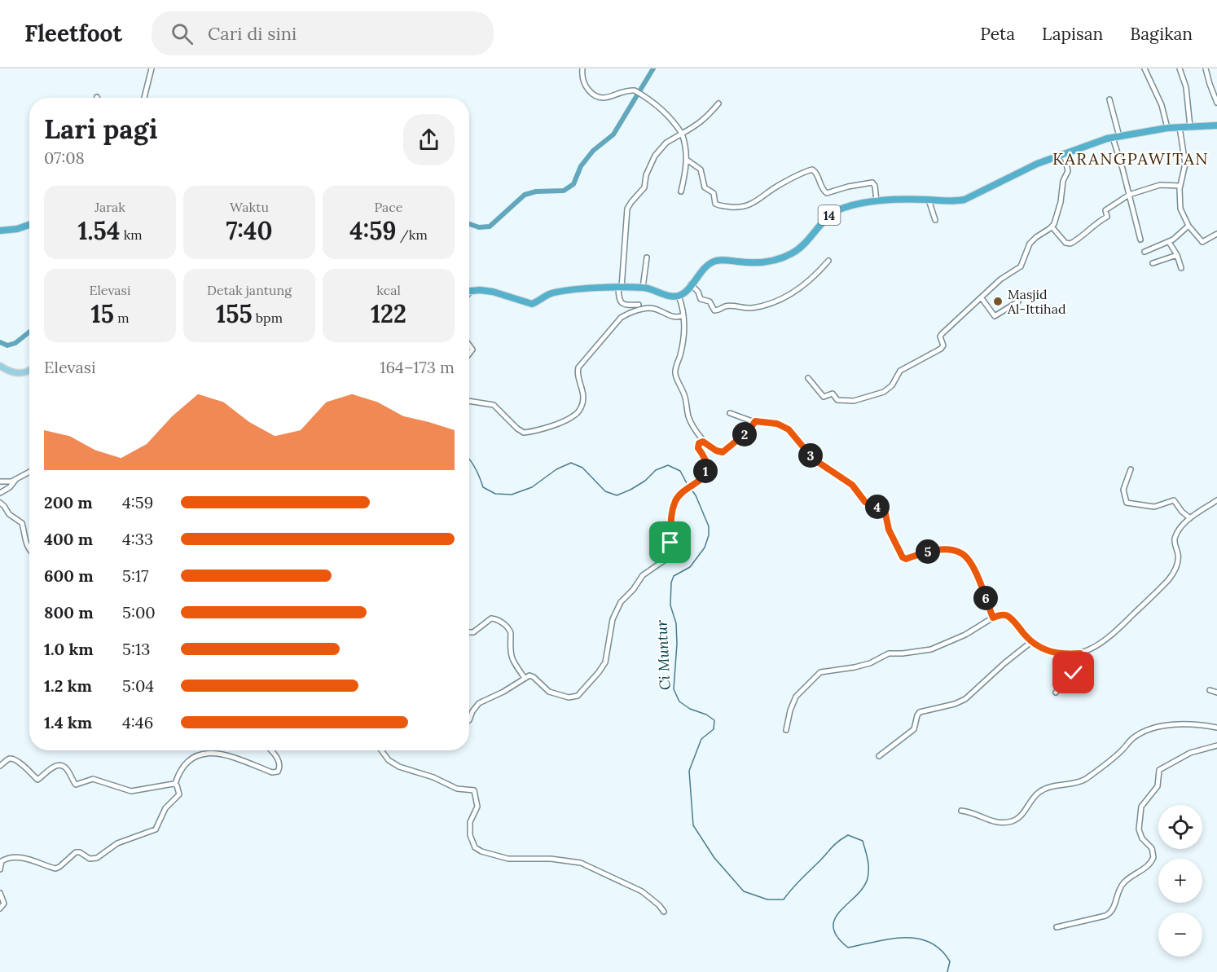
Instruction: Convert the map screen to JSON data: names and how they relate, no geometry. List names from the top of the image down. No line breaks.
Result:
{"streets":{"highway":["14"]},"districts":["KARANGPAWITAN"],"water":["Ci Muntur"],"places":["Masjid Al-Ittihad"],"page":{"header":"Fleetfoot","search":"Cari di sini","nav":["Peta","Lapisan","Bagikan"],"heading":["Lari pagi","07:08"],"stats":[["Jarak","1.54 km"],["Waktu","7:40"],["Pace","4:59 /km"],["Elevasi","15 m"],["Detak jantung","155 bpm"],["kcal","122"]],"chart":["Elevasi","164–173 m"],"pins":["2","3","1","4","5","6"],"list":[{"name":"200 m","note":"4:59"},{"name":"400 m","note":"4:33"},{"name":"600 m","note":"5:17"},{"name":"800 m","note":"5:00"},{"name":"1.0 km","note":"5:13"},{"name":"1.2 km","note":"5:04"},{"name":"1.4 km","note":"4:46"}],"map_buttons":["+","−"]}}
